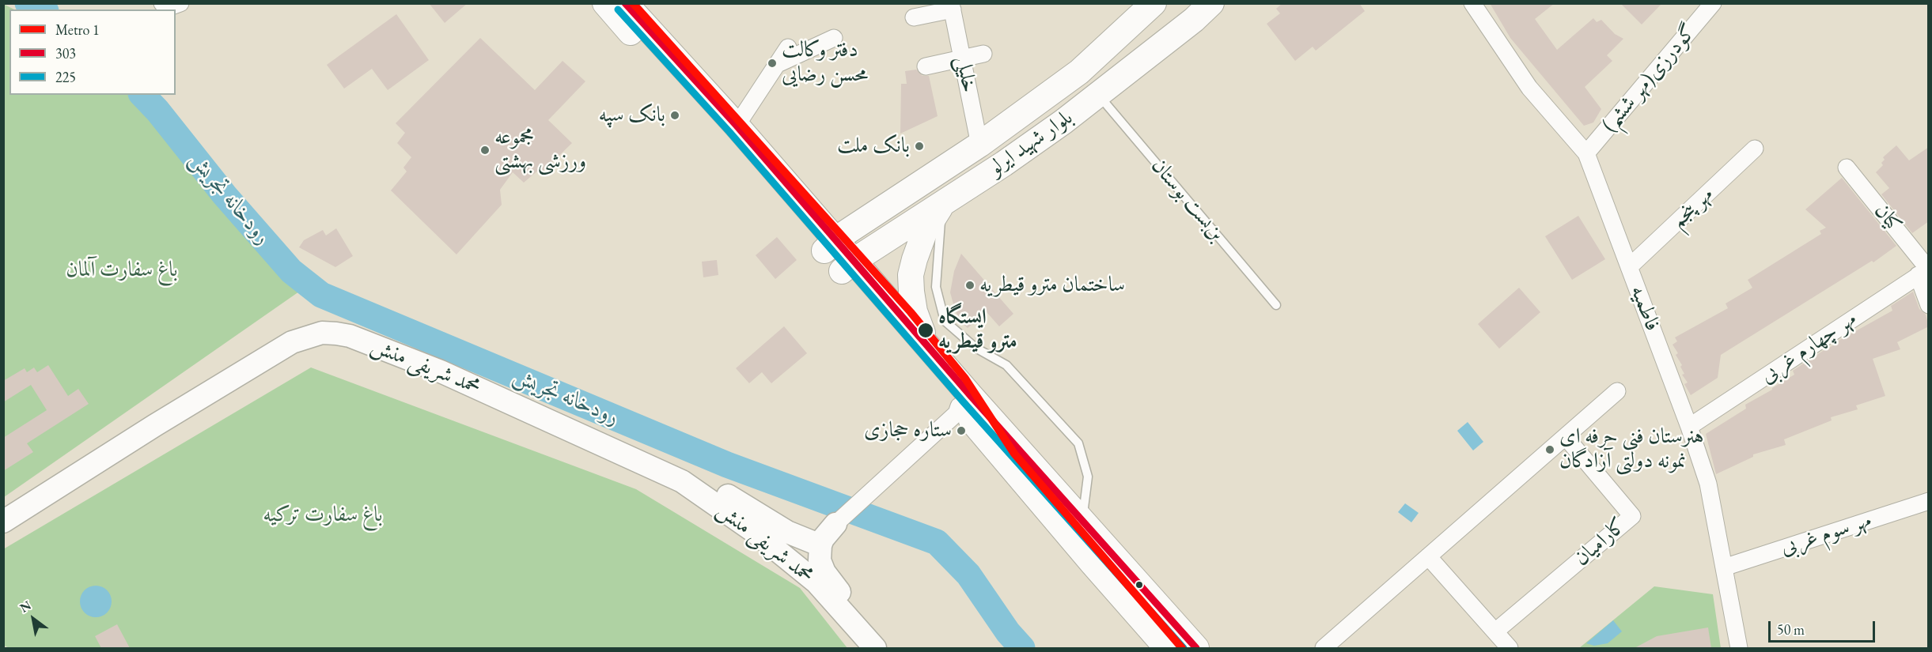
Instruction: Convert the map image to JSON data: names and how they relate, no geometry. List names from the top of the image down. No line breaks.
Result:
{"streets":{"main road":["بلوار شهید ایرلو"],"street":["خلیلی","گودرزی(مهر ششم)","مهر پنجم","کیان","فاطمیه","مهر چهارم غربی","محمد شریفی منش","مهر سوم غربی","کارامیان"],"lane":["بن‌بست بوستان"]},"crossings":[["خلیلی","بلوار شهید ایرلو"],["گودرزی(مهر ششم)","فاطمیه"],["بلوار شهید ایرلو","بن‌بست بوستان"],["مهر پنجم","فاطمیه"],["کیان","مهر چهارم غربی"],["فاطمیه","مهر چهارم غربی"],["فاطمیه","مهر سوم غربی"]],"water":["رودخانه تجریش"],"parks":["باغ سفارت آلمان","باغ سفارت ترکیه"],"places":["دفتر وکالت محسن رضایی","بانک سپه","بانک ملت","مجموعه ورزشی بهشتی","ساختمان مترو قیطریه","ایستگاه مترو قیطریه","ستاره حجازی","هنرستان فنی حرفه ای نمونه دولتی آزادگان"],"lines":["metro line 1","transit line 303","transit line 225"],"legend":["Metro 1","303","225"],"scale_bar":"50 m","north":"top left"}
